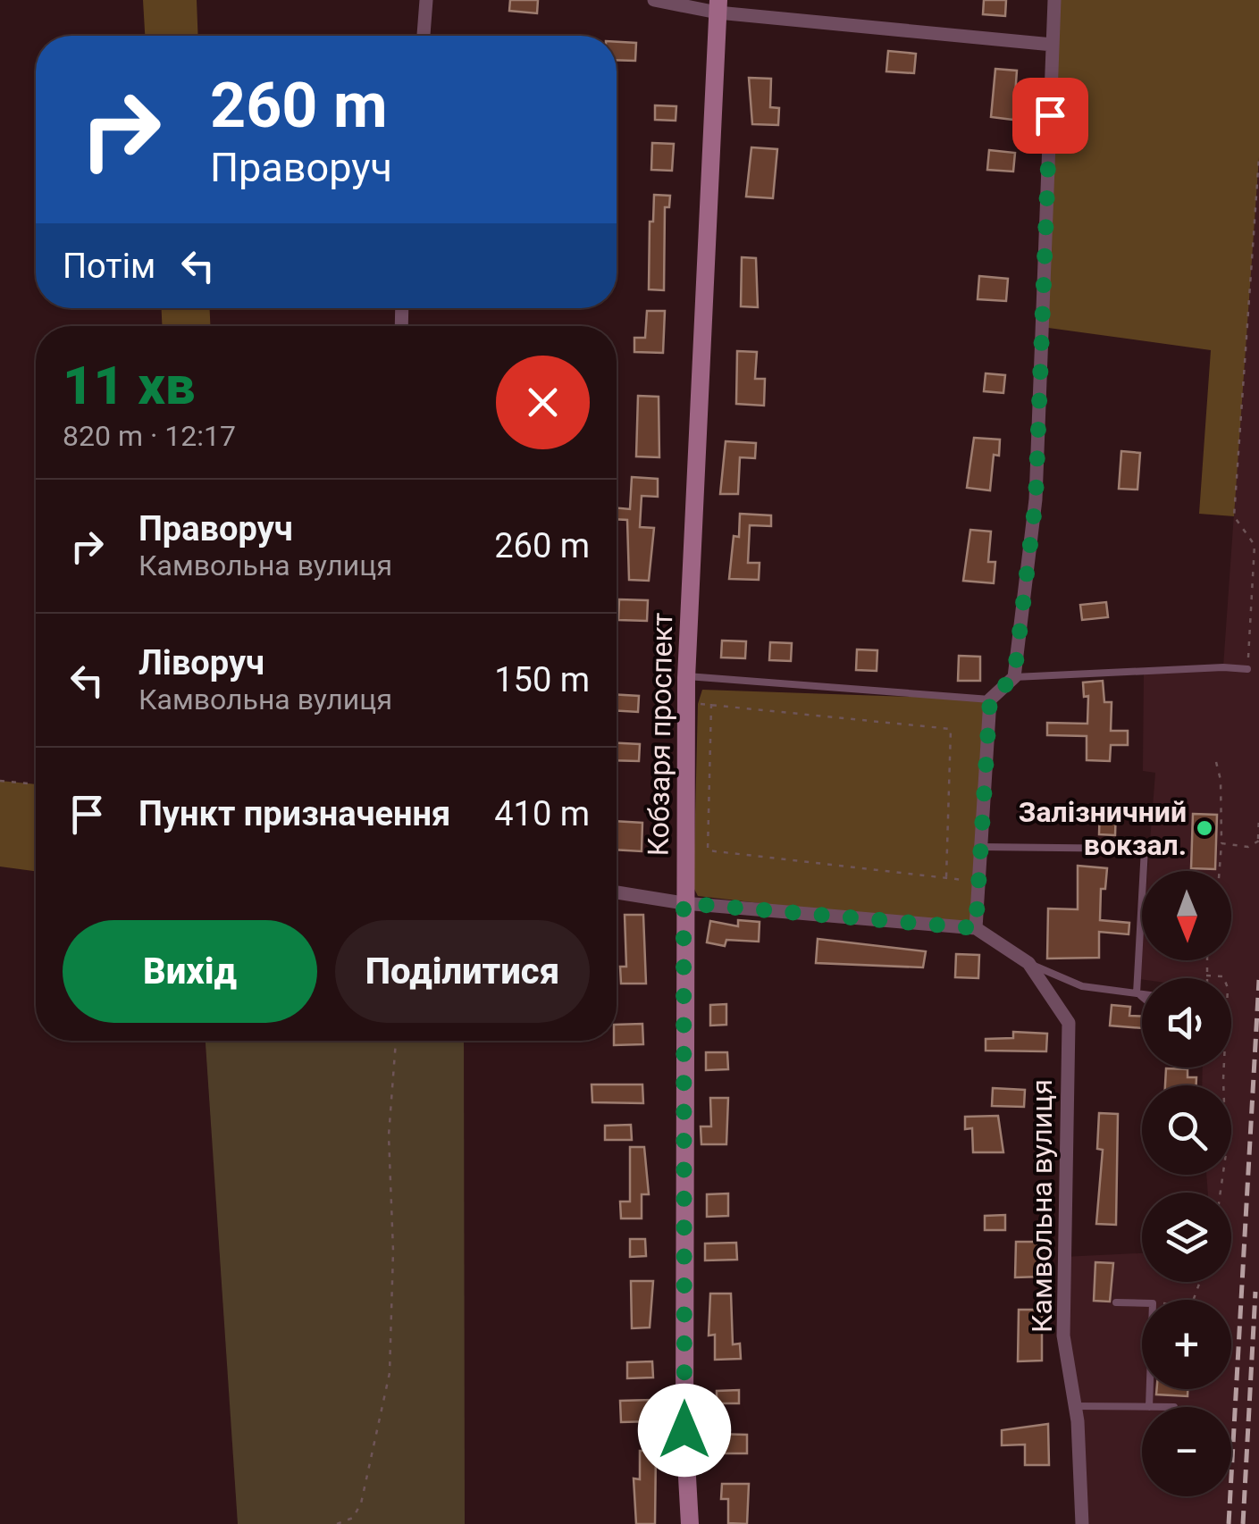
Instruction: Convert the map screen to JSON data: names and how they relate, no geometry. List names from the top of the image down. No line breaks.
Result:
{"streets":{"main road":["Кобзаря проспект"],"street":["Камвольна вулиця"]},"crossings":[["Кобзаря проспект","Камвольна вулиця"]],"places":["Залізничний вокзал."],"north":"bottom","page":{"turn":["260 m","Праворуч"],"then":"Потім","heading":["11 хв","820 m · 12:17"],"list":[{"name":"Праворуч","note":"Камвольна вулиця","value":"260 m"},{"name":"Ліворуч","note":"Камвольна вулиця","value":"150 m"},{"name":"Пункт призначення","value":"410 m"}],"map_buttons":["+","−"],"buttons":["Вихід","Поділитися"]}}
